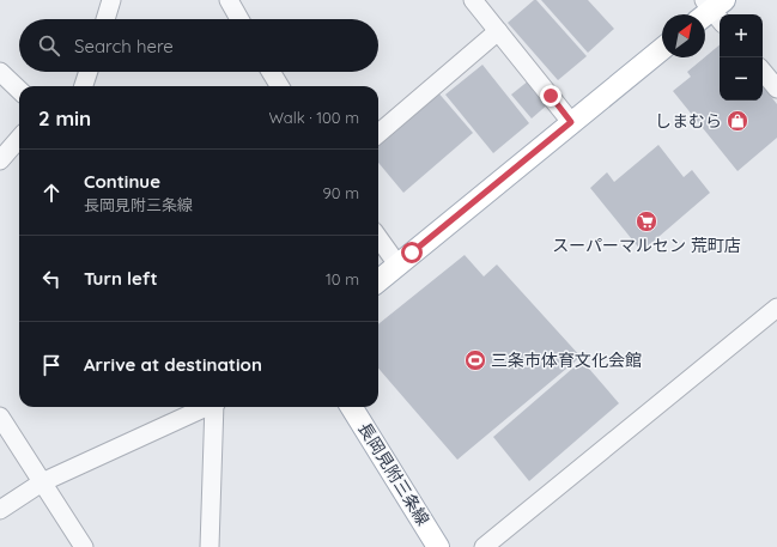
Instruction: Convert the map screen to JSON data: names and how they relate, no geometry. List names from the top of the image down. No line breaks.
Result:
{"streets":{"main road":["長岡見附三条線"]},"places":{"shop":["しまむら"],"supermarket":["スーパーマルセン 荒町店"],"sports":["三条市体育文化会館"]},"north":"top right","page":{"map_buttons":["+","−"],"search":"Search here","heading":["2 min","Walk · 100 m"],"list":[["Continue","長岡見附三条線","90 m"],["Turn left","10 m"],"Arrive at destination"]}}
